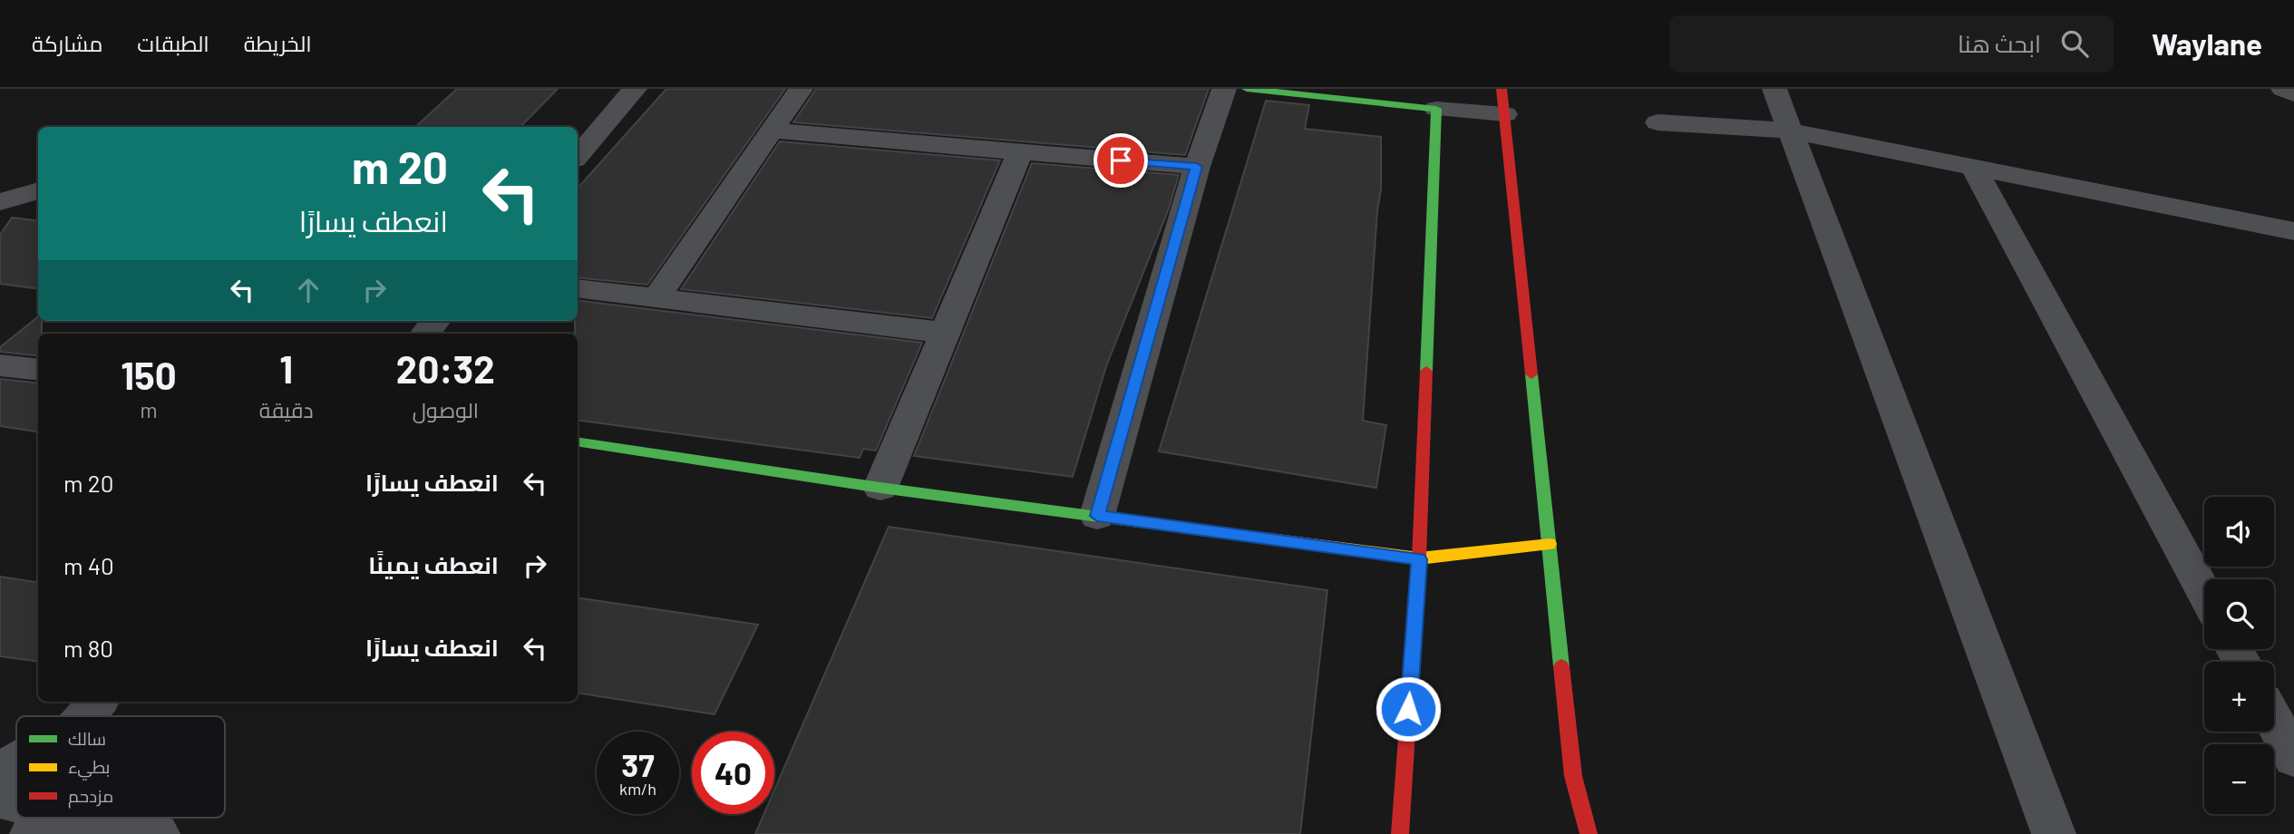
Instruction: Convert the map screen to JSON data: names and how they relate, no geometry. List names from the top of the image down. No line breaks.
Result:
{"legend":["سالك","بطيء","مزدحم"],"page":{"header":"Waylane","search":"ابحث هنا","nav":["الخريطة","الطبقات","مشاركة"],"turn":["20 m","انعطف يسارًا"],"eta":["20:32","الوصول","1","دقيقة","150","m"],"list":[{"name":"انعطف يسارًا","value":"20 m"},{"name":"انعطف يمينًا","value":"40 m"},{"name":"انعطف يسارًا","value":"80 m"}],"map_buttons":["+","−"],"speed":"37 km/h","limit":"40"}}
